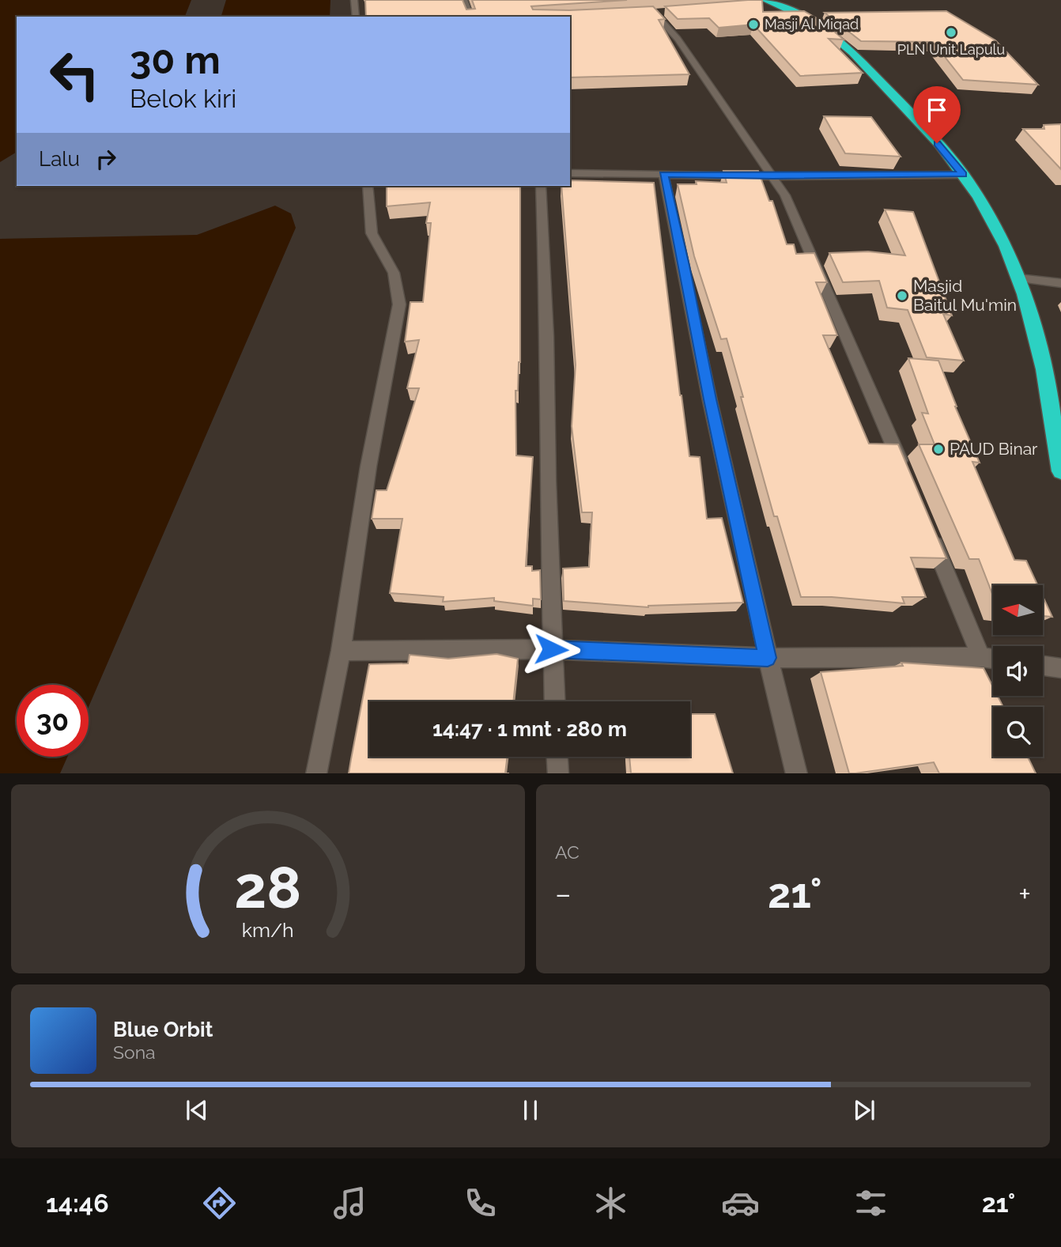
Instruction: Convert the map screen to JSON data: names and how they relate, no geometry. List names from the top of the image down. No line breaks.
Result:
{"places":["Masji Al Miqad","PLN Unit Lapulu","Masjid Baitul Mu'min","PAUD Binar"],"north":"left","page":{"turn":["30 m","Belok kiri"],"then":"Lalu","limit":"30","trip":"14:47 · 1 mnt · 280 m","tile":"AC","heat":["−","21°","+"],"song":["Blue Orbit","Sona"],"tabs":["14:46","21°"],"gauge":["28","km/h"]}}
